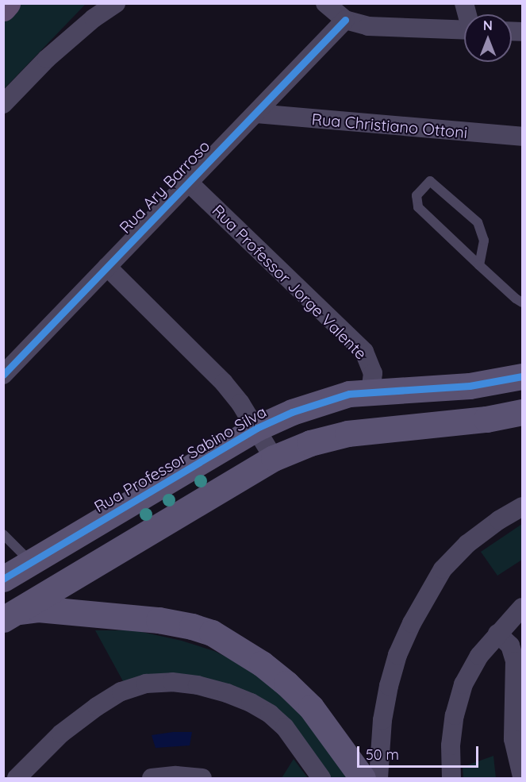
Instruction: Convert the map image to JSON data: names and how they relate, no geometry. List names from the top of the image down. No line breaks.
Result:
{"streets":{"main road":["Rua Professor Sabino Silva"],"street":["Rua Christiano Ottoni","Rua Ary Barroso","Rua Professor Jorge Valente"]},"crossings":[["Rua Christiano Ottoni","Rua Ary Barroso"],["Rua Ary Barroso","Rua Professor Jorge Valente"],["Rua Professor Jorge Valente","Rua Professor Sabino Silva"]],"scale_bar":"50 m","north":"top"}
